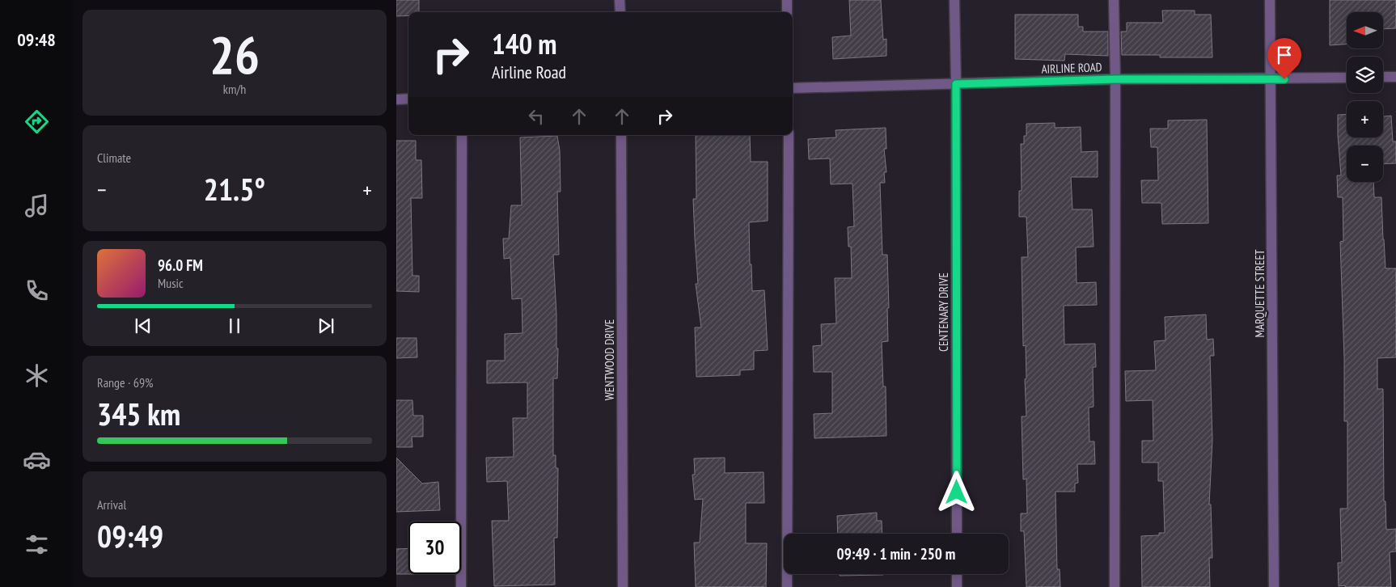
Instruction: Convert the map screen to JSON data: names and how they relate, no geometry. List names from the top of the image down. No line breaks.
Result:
{"streets":{"street":["AIRLINE ROAD","MARQUETTE STREET","CENTENARY DRIVE","WENTWOOD DRIVE"]},"crossings":[["AIRLINE ROAD","MARQUETTE STREET"],["AIRLINE ROAD","CENTENARY DRIVE"]],"north":"left","page":{"tabs":"09:48","tile":[["26","km/h"],"Climate",["Range · 69%","345 km"],["Arrival","09:49"]],"map_buttons":["+","−"],"turn":["140 m","Airline Road"],"heat":["−","21.5°","+"],"song":["96.0 FM","Music"],"limit":"30","trip":"09:49 · 1 min · 250 m"}}
